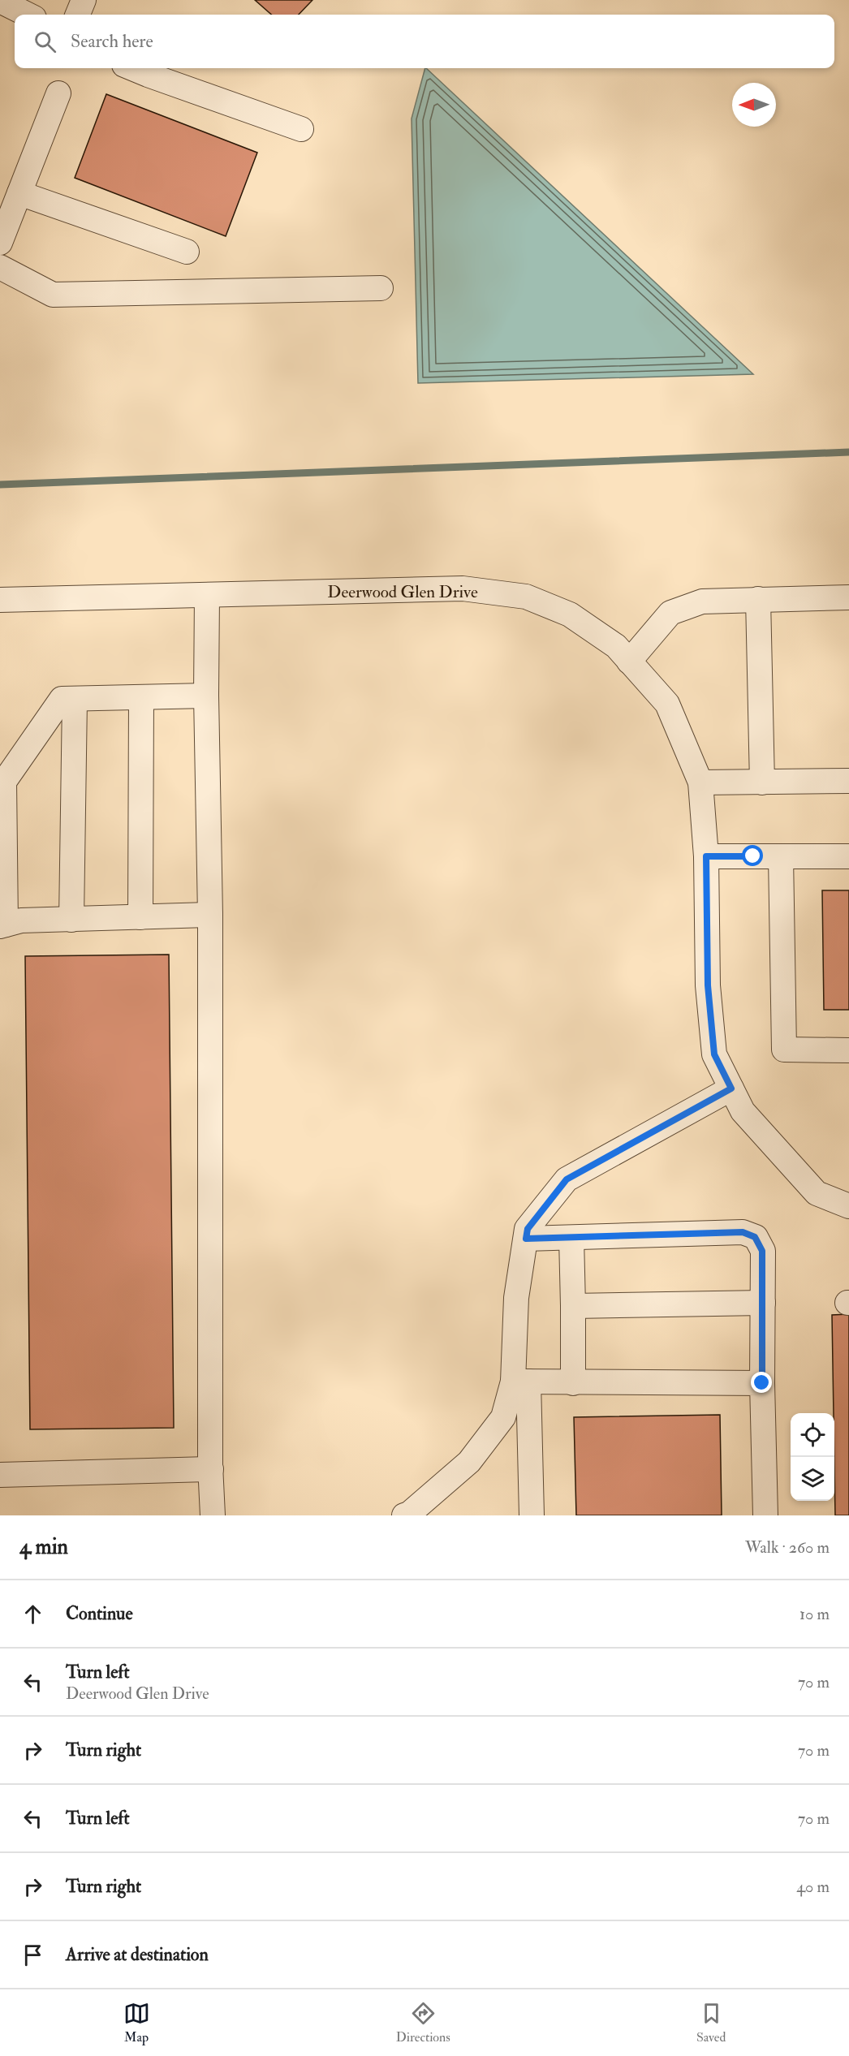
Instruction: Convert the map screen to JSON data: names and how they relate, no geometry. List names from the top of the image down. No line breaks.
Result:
{"streets":{"street":["Deerwood Glen Drive"]},"north":"left","page":{"search":"Search here","heading":["4 min","Walk · 260 m"],"list":[["Continue","10 m"],["Turn left","Deerwood Glen Drive","70 m"],["Turn right","70 m"],["Turn left","70 m"],["Turn right","40 m"],"Arrive at destination"],"nav":["Map","Directions","Saved"]}}
